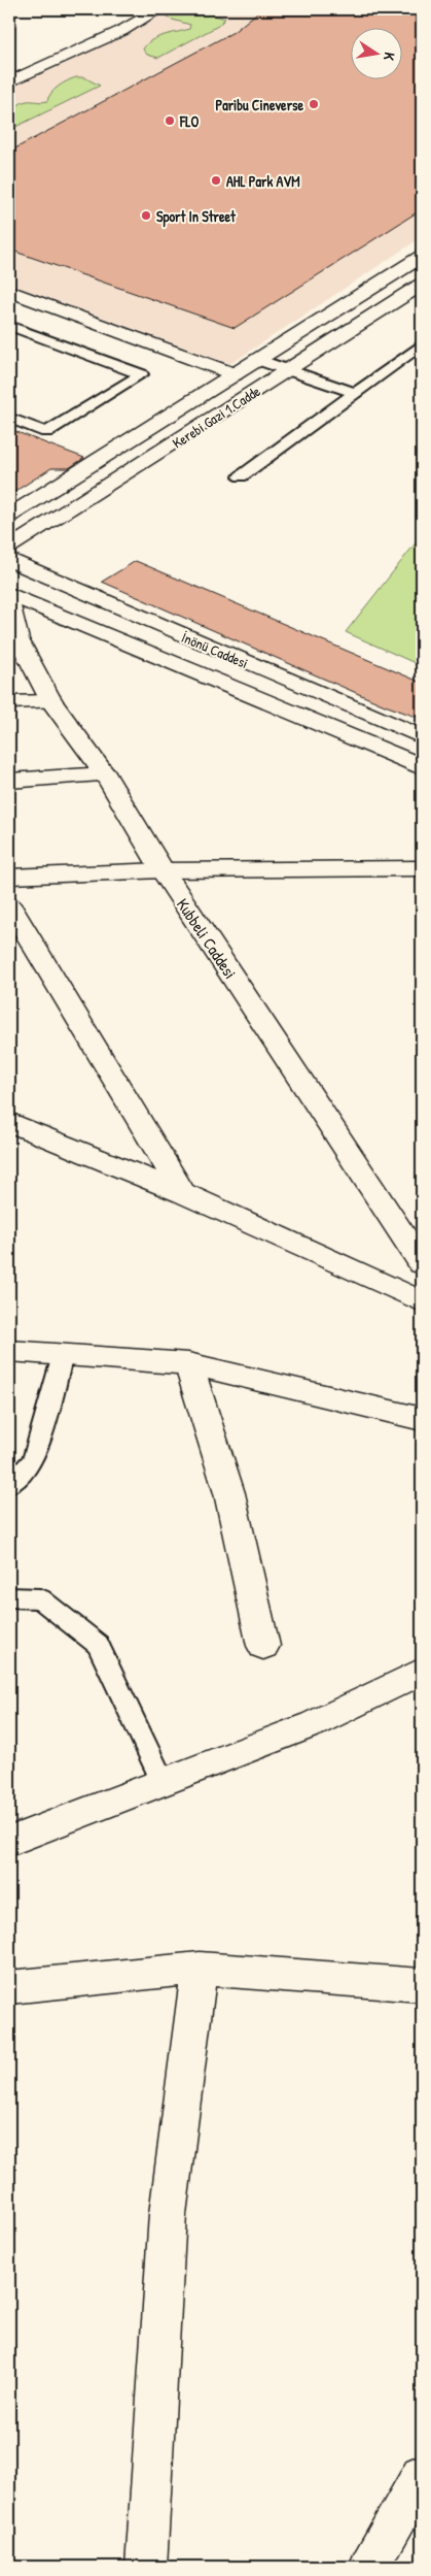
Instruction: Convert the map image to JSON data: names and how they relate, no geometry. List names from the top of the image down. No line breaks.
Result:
{"streets":{"street":["Kerebi Gazi 1.Cadde","İnönü Caddesi","Kubbeli Caddesi"]},"places":["Paribu Cineverse","FLO","AHL Park AVM","Sport In Street"],"north":"right"}
